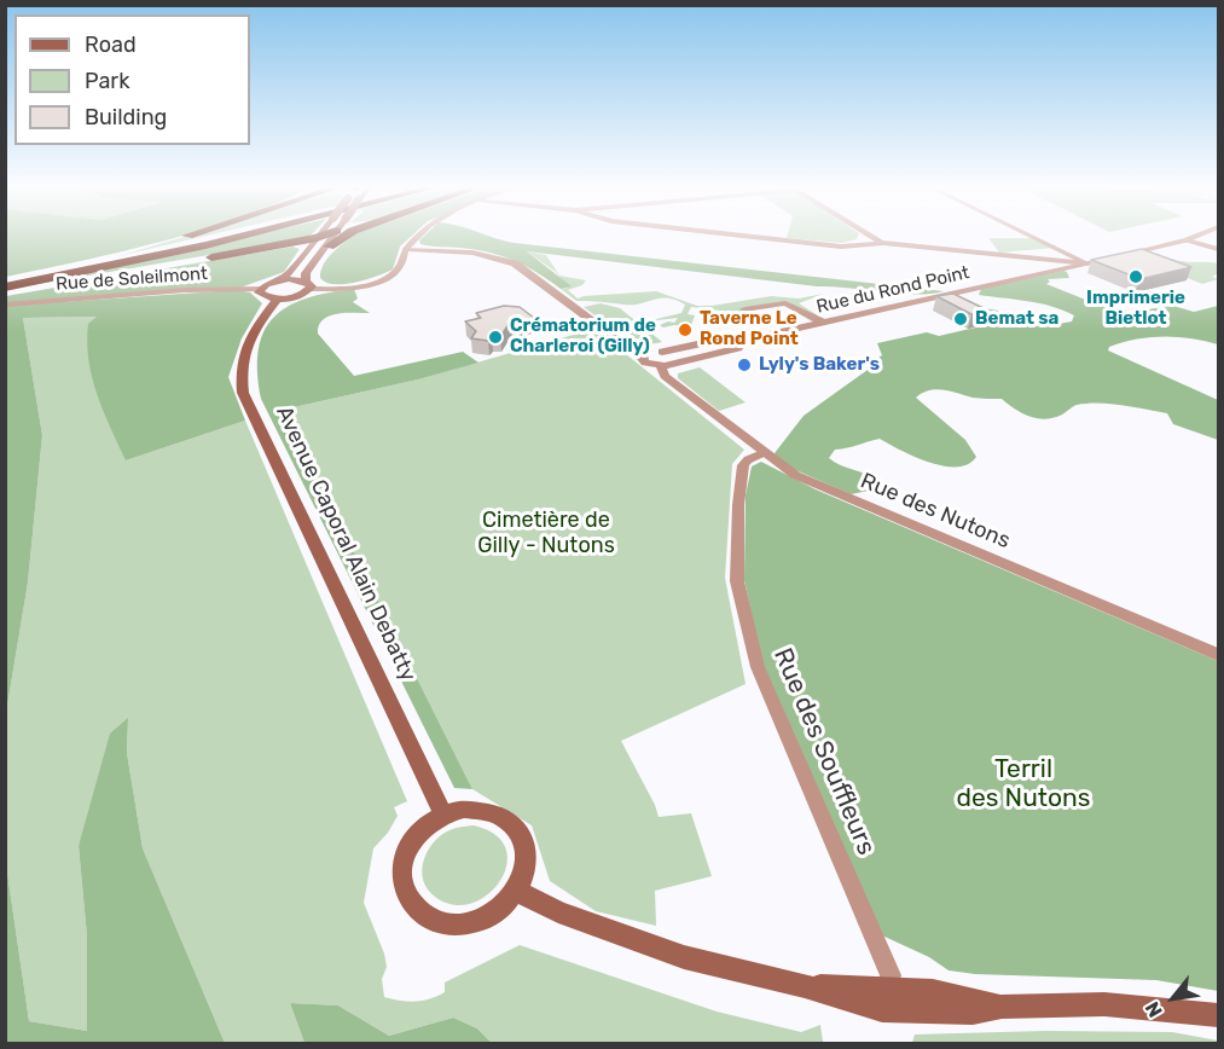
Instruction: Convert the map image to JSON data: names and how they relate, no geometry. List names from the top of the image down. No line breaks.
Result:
{"streets":{"main road":["Avenue Caporal Alain Debatty"],"street":["Rue de Soleilmont","Rue du Rond Point","Rue des Nutons","Rue des Souffleurs"]},"crossings":[["Rue du Rond Point","Rue des Nutons"],["Rue des Nutons","Rue des Souffleurs"]],"parks":["Cimetière de Gilly - Nutons","Terril des Nutons"],"places":["Imprimerie Bietlot","Bemat sa","Taverne Le Rond Point","Crématorium de Charleroi (Gilly)","Lyly's Baker's"],"legend":["Road","Park","Building"],"north":"bottom left"}
